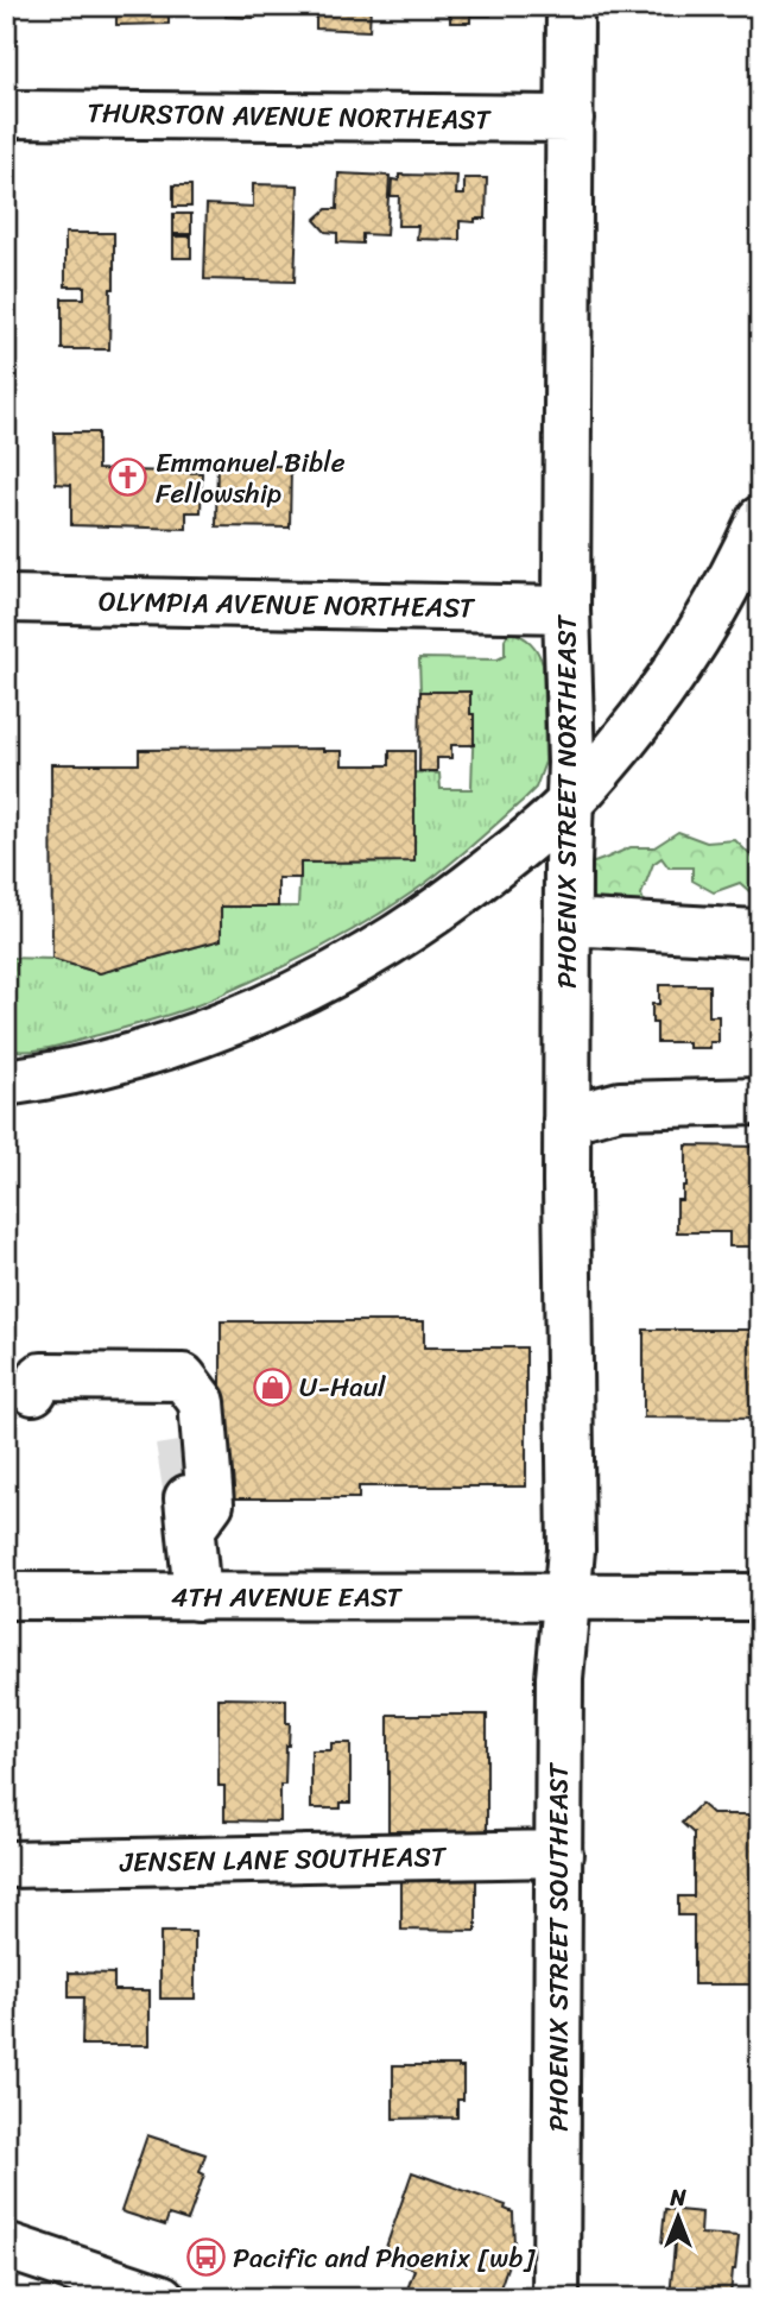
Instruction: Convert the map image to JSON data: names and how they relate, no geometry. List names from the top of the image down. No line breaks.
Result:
{"streets":{"street":["THURSTON AVENUE NORTHEAST","OLYMPIA AVENUE NORTHEAST","PHOENIX STREET NORTHEAST","4TH AVENUE EAST","JENSEN LANE SOUTHEAST","PHOENIX STREET SOUTHEAST"]},"crossings":[["THURSTON AVENUE NORTHEAST","PHOENIX STREET NORTHEAST"],["OLYMPIA AVENUE NORTHEAST","PHOENIX STREET NORTHEAST"],["PHOENIX STREET NORTHEAST","4TH AVENUE EAST"],["PHOENIX STREET NORTHEAST","PHOENIX STREET SOUTHEAST"],["4TH AVENUE EAST","PHOENIX STREET SOUTHEAST"],["JENSEN LANE SOUTHEAST","PHOENIX STREET SOUTHEAST"]],"places":{"church":["Emmanuel Bible Fellowship"],"shop":["U-Haul"],"bus stop":["Pacific and Phoenix [wb]"]},"north":"top"}
